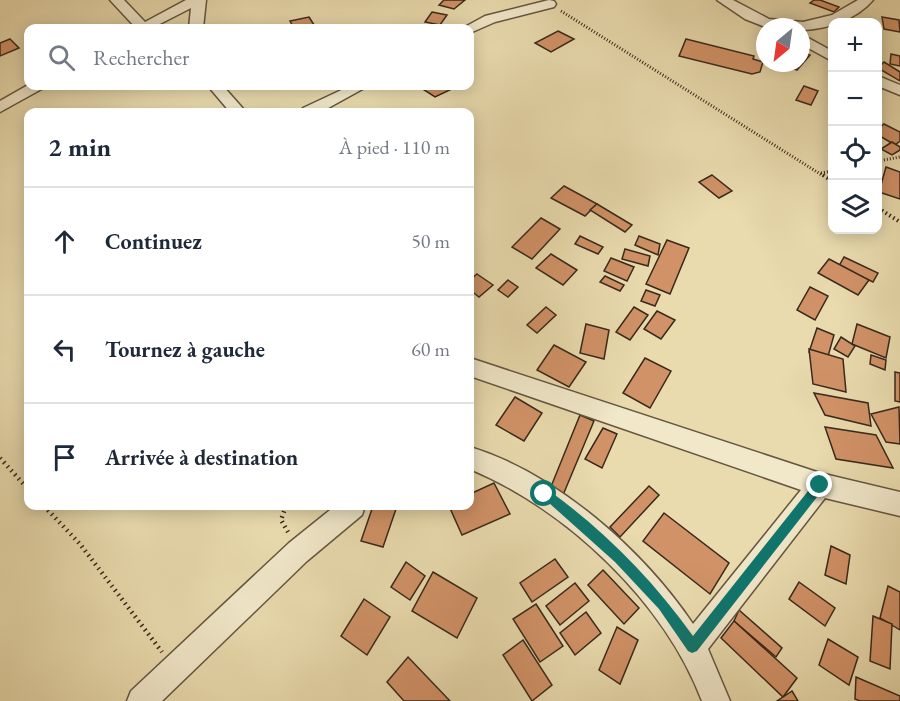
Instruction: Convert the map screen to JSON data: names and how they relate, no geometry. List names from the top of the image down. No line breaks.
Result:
{"north":"bottom left","page":{"map_buttons":["+","−"],"search":"Rechercher","heading":["2 min","À pied · 110 m"],"list":[["Continuez","50 m"],["Tournez à gauche","60 m"],"Arrivée à destination"]}}
